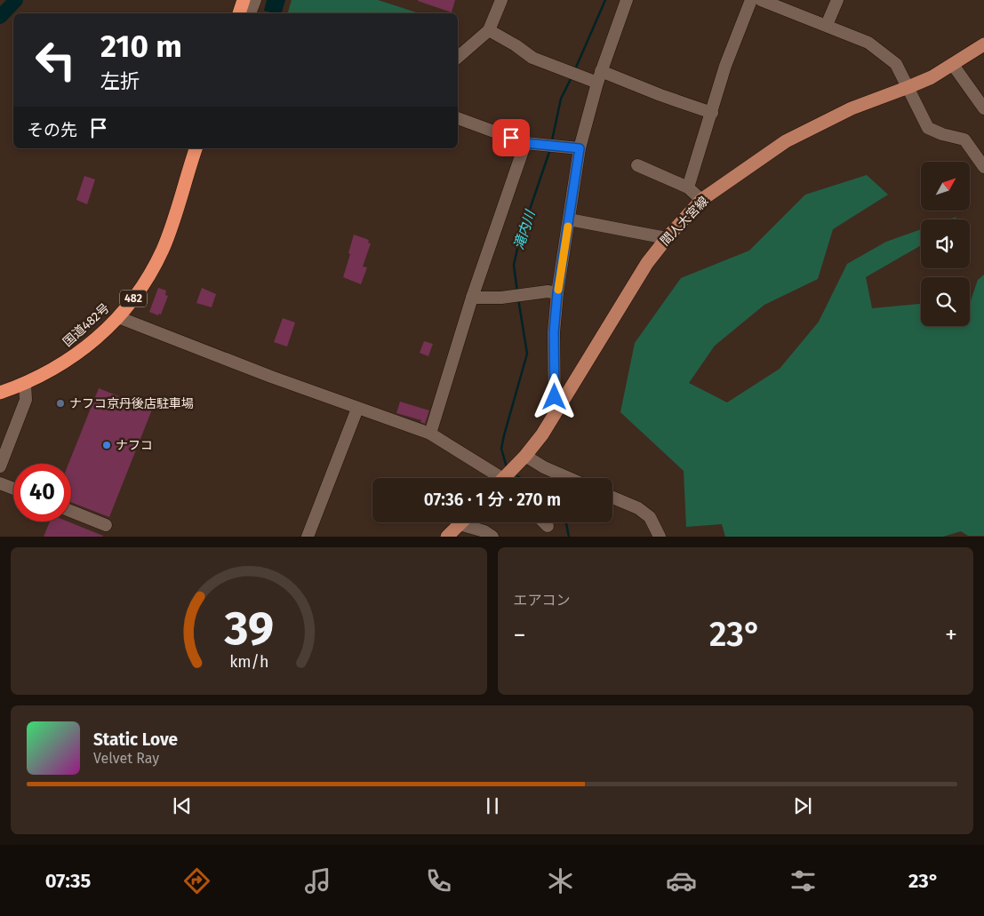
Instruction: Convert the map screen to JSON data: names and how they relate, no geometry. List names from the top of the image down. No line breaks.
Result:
{"streets":{"highway":["482","国道482号"],"main road":["間人大宮線"]},"water":["滝内川"],"places":["ナフコ京丹後店駐車場","ナフコ"],"north":"top right","page":{"turn":["210 m","左折"],"then":"その先","limit":"40","trip":"07:36 · 1 分 · 270 m","tile":"エアコン","heat":["−","23°","+"],"song":["Static Love","Velvet Ray"],"tabs":["07:35","23°"],"gauge":["39","km/h"]}}
